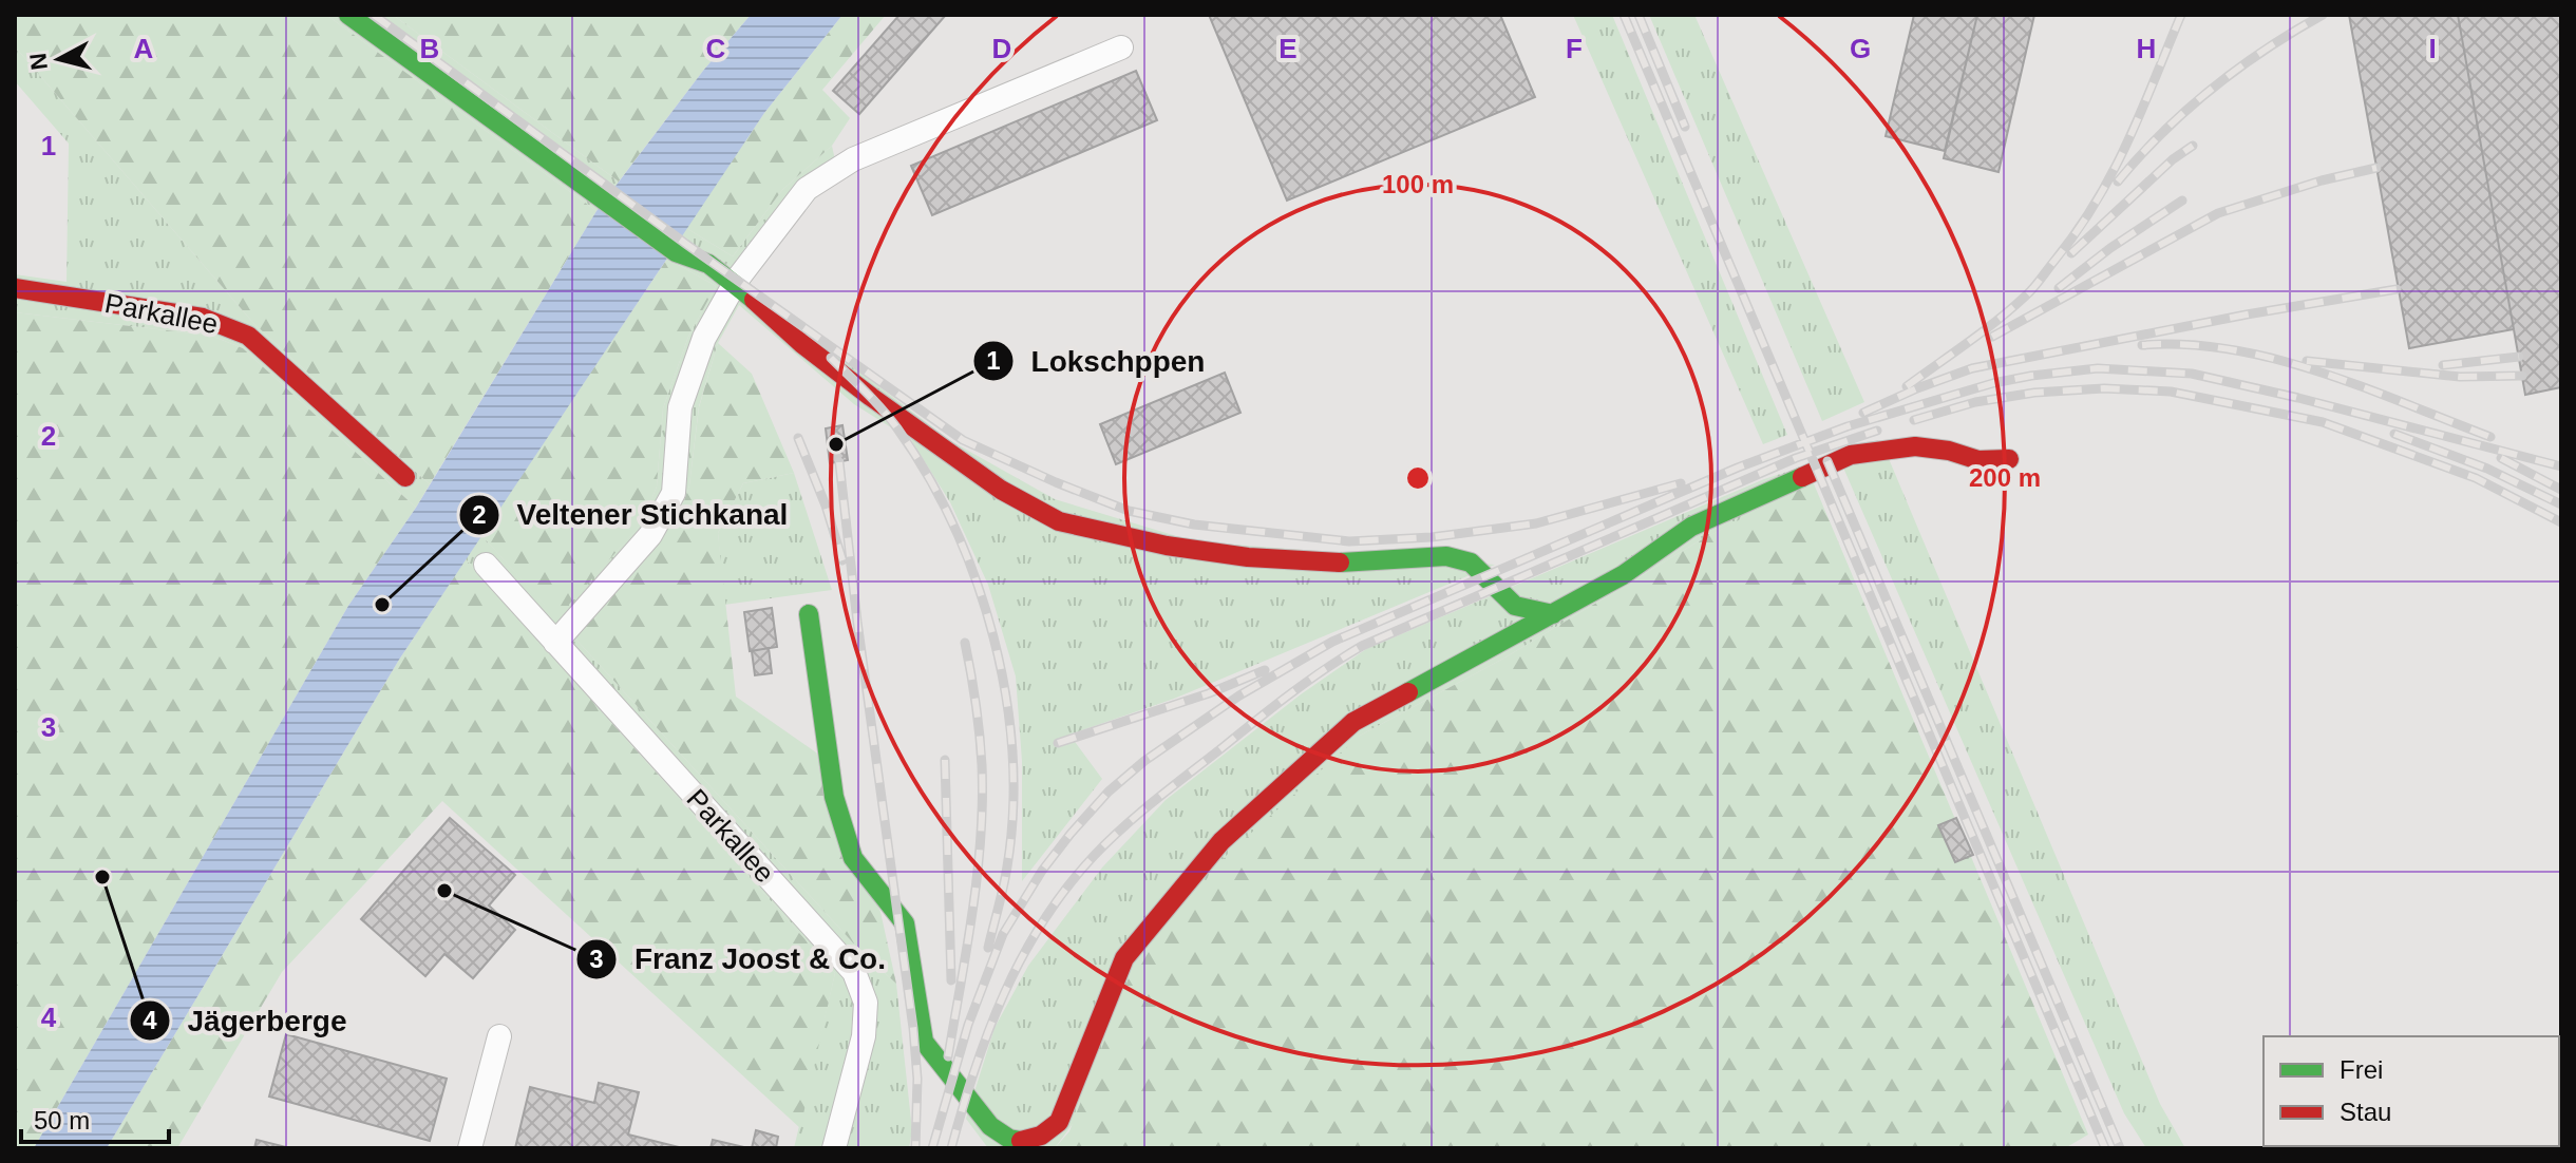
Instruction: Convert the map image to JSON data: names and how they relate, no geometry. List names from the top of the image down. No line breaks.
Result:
{"streets":{"street":["Parkallee"]},"places":["Lokschppen","Veltener Stichkanal","Jägerberge","Franz Joost & Co."],"legend":["Frei","Stau"],"scale_bar":"50 m","north":"left","grid":{"columns":["A","B","C","D","E","F","G","H","I"],"rows":["1","2","3","4"]},"rings":["100 m","200 m"]}
